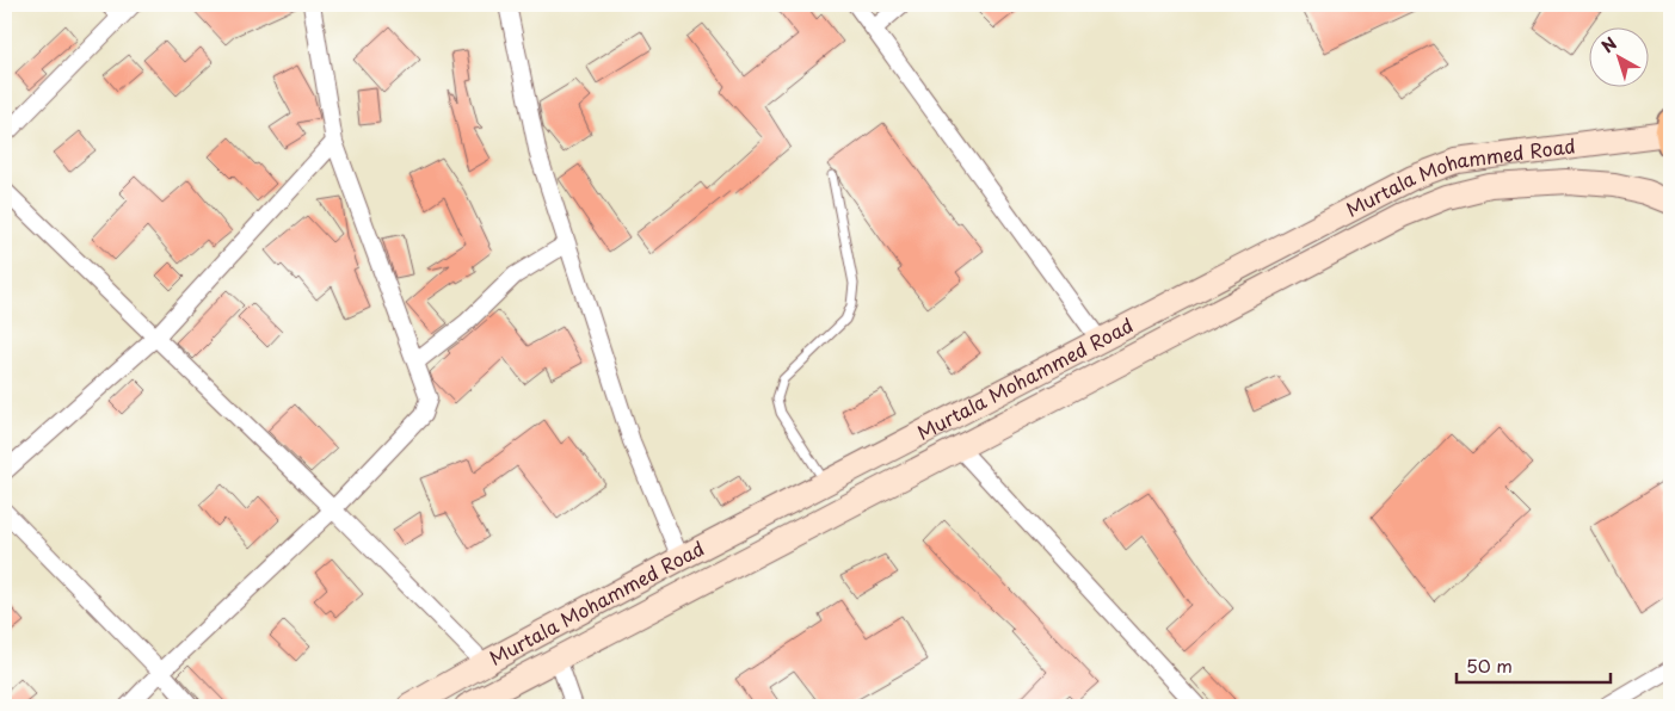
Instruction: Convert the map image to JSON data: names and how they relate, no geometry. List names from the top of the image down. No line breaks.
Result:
{"streets":{"main road":["Murtala Mohammed Road"]},"scale_bar":"50 m","north":"top left"}
